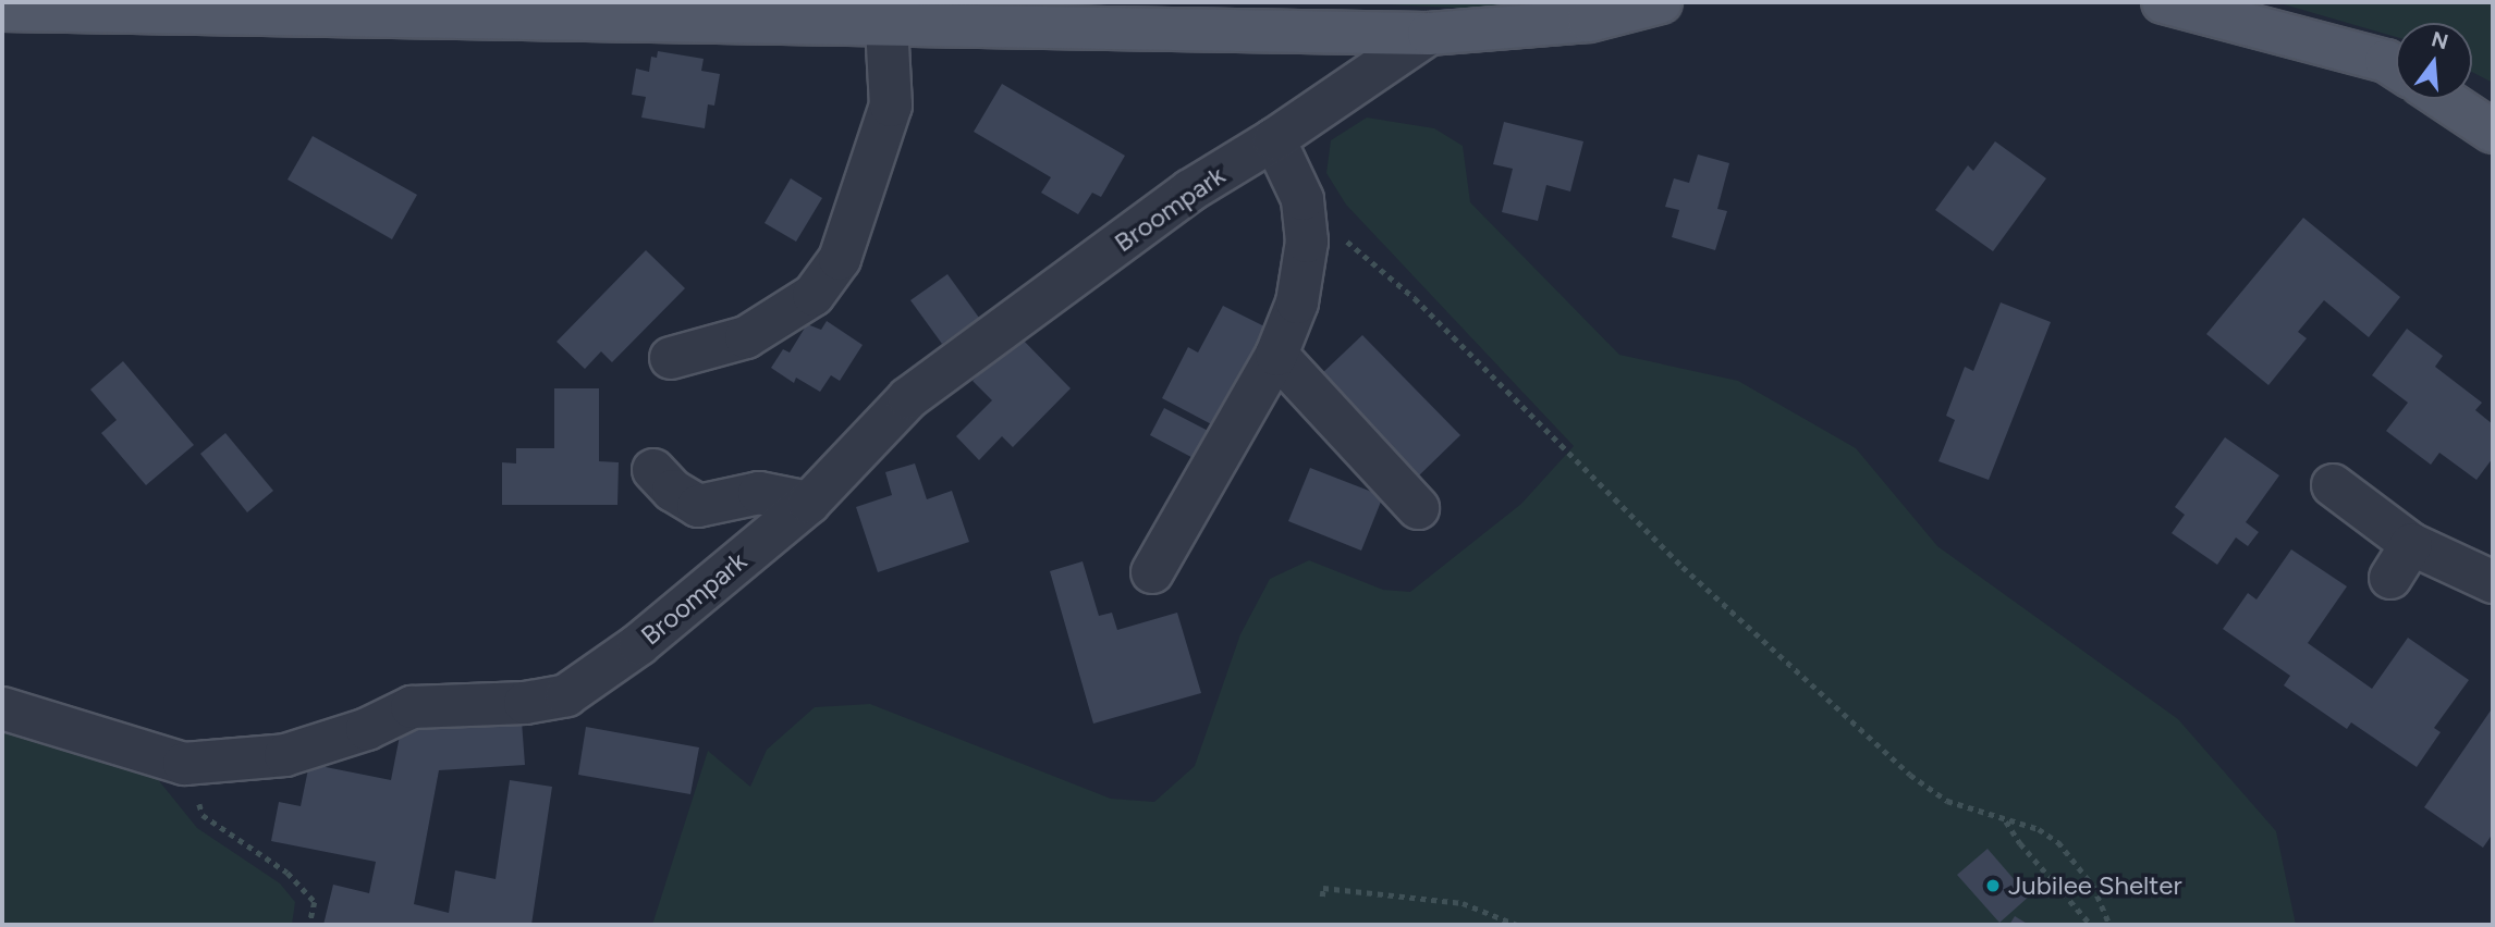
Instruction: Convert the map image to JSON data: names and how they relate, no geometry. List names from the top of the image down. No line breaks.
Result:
{"streets":{"street":["Broompark"]},"places":["Jubilee Shelter"],"north":"top"}
